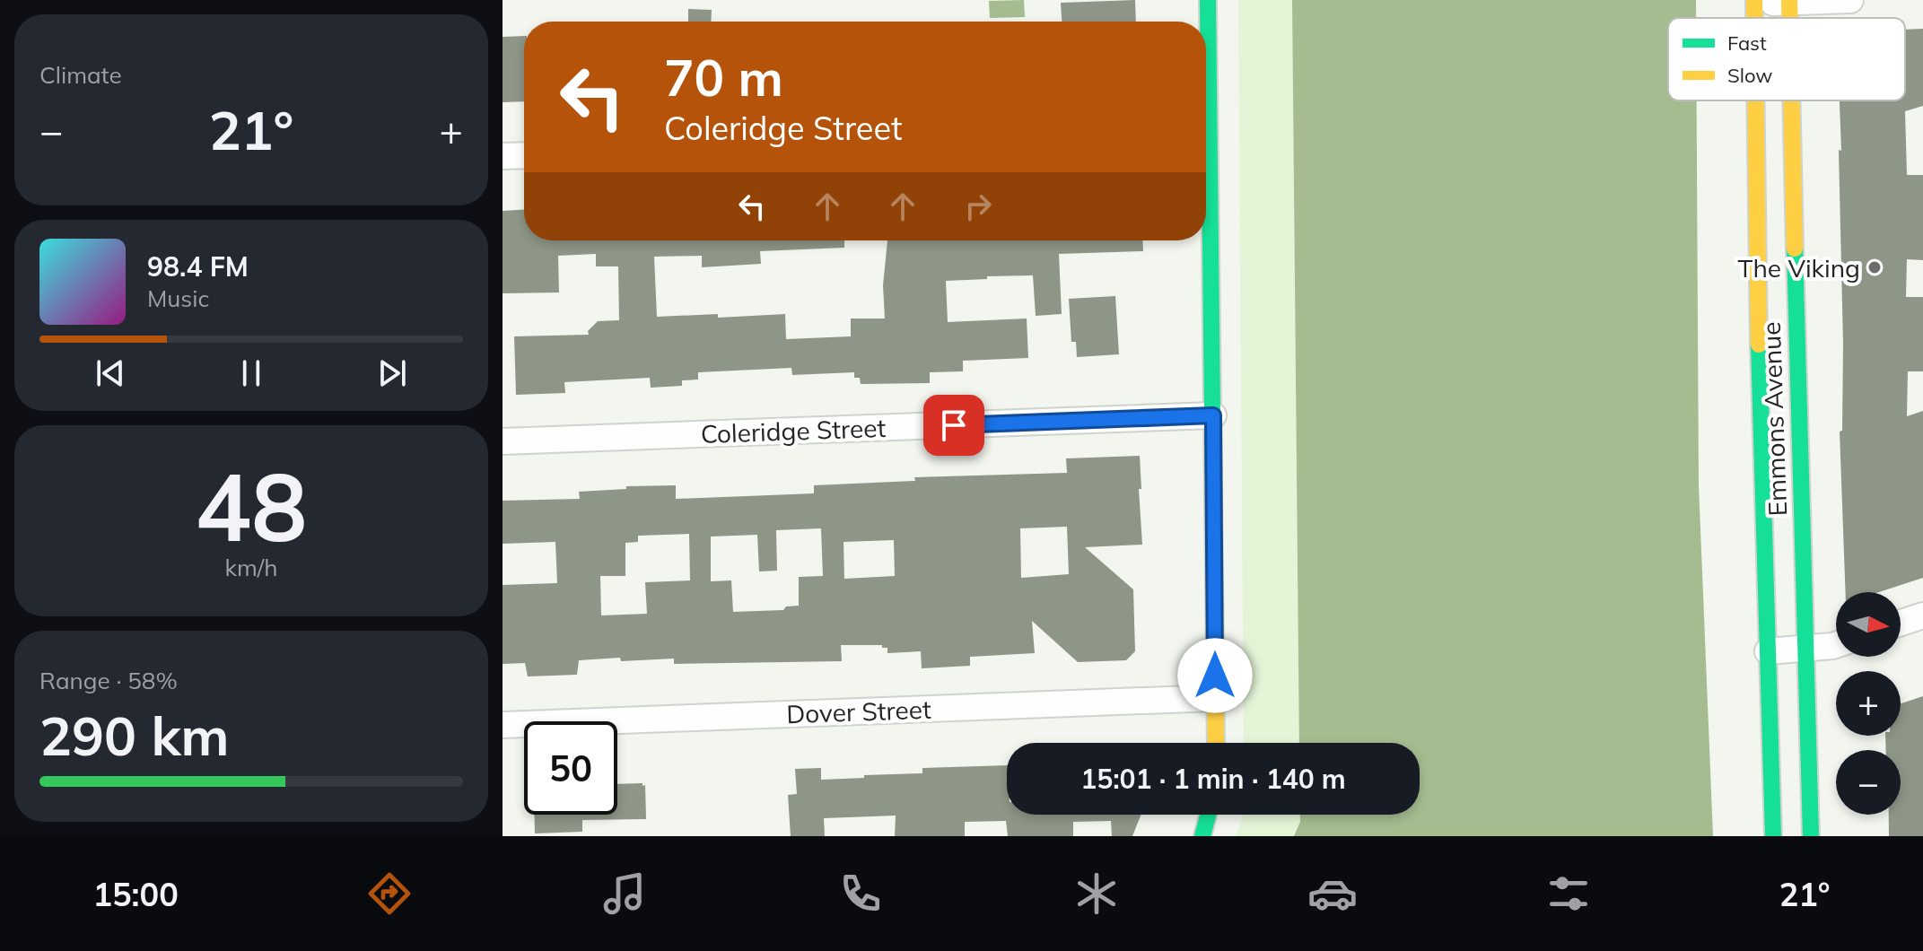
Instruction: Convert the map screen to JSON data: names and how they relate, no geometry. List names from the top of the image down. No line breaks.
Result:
{"streets":{"main road":["Emmons Avenue"],"street":["Coleridge Street","Dover Street"]},"places":["The Viking"],"legend":["Fast","Slow"],"north":"right","page":{"tile":["Climate",["48","km/h"],["Range · 58%","290 km"]],"turn":["70 m","Coleridge Street"],"heat":["−","21°","+"],"song":["98.4 FM","Music"],"map_buttons":["+","−"],"limit":"50","trip":"15:01 · 1 min · 140 m","tabs":["15:00","21°"]}}
